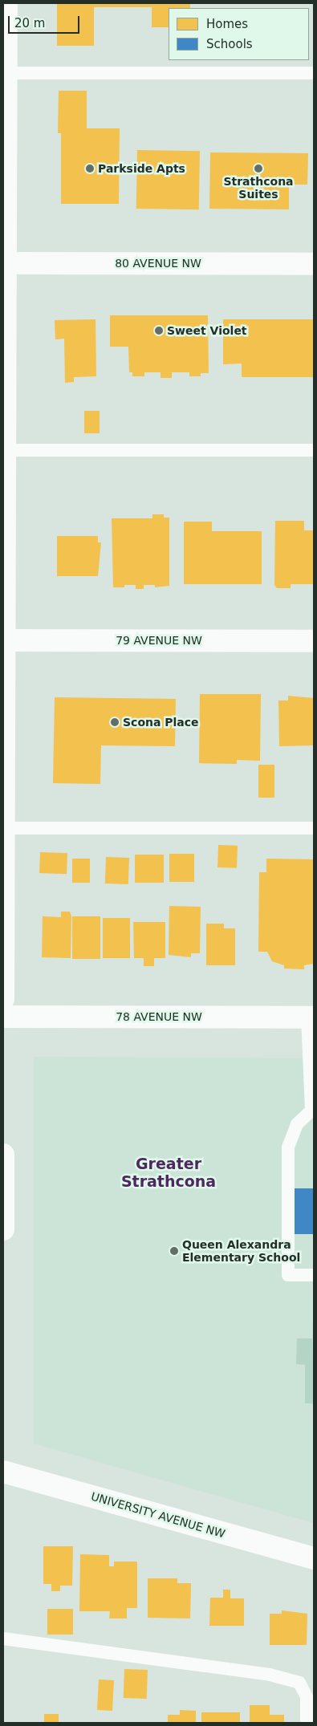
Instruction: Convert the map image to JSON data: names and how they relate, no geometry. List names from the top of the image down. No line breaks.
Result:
{"streets":{"street":["80 AVENUE NW","79 AVENUE NW","78 AVENUE NW","UNIVERSITY AVENUE NW"]},"districts":["Greater Strathcona"],"places":["Parkside Apts","Strathcona Suites","Sweet Violet","Scona Place","Queen Alexandra Elementary School"],"legend":["Homes","Schools"],"scale_bar":"20 m"}
